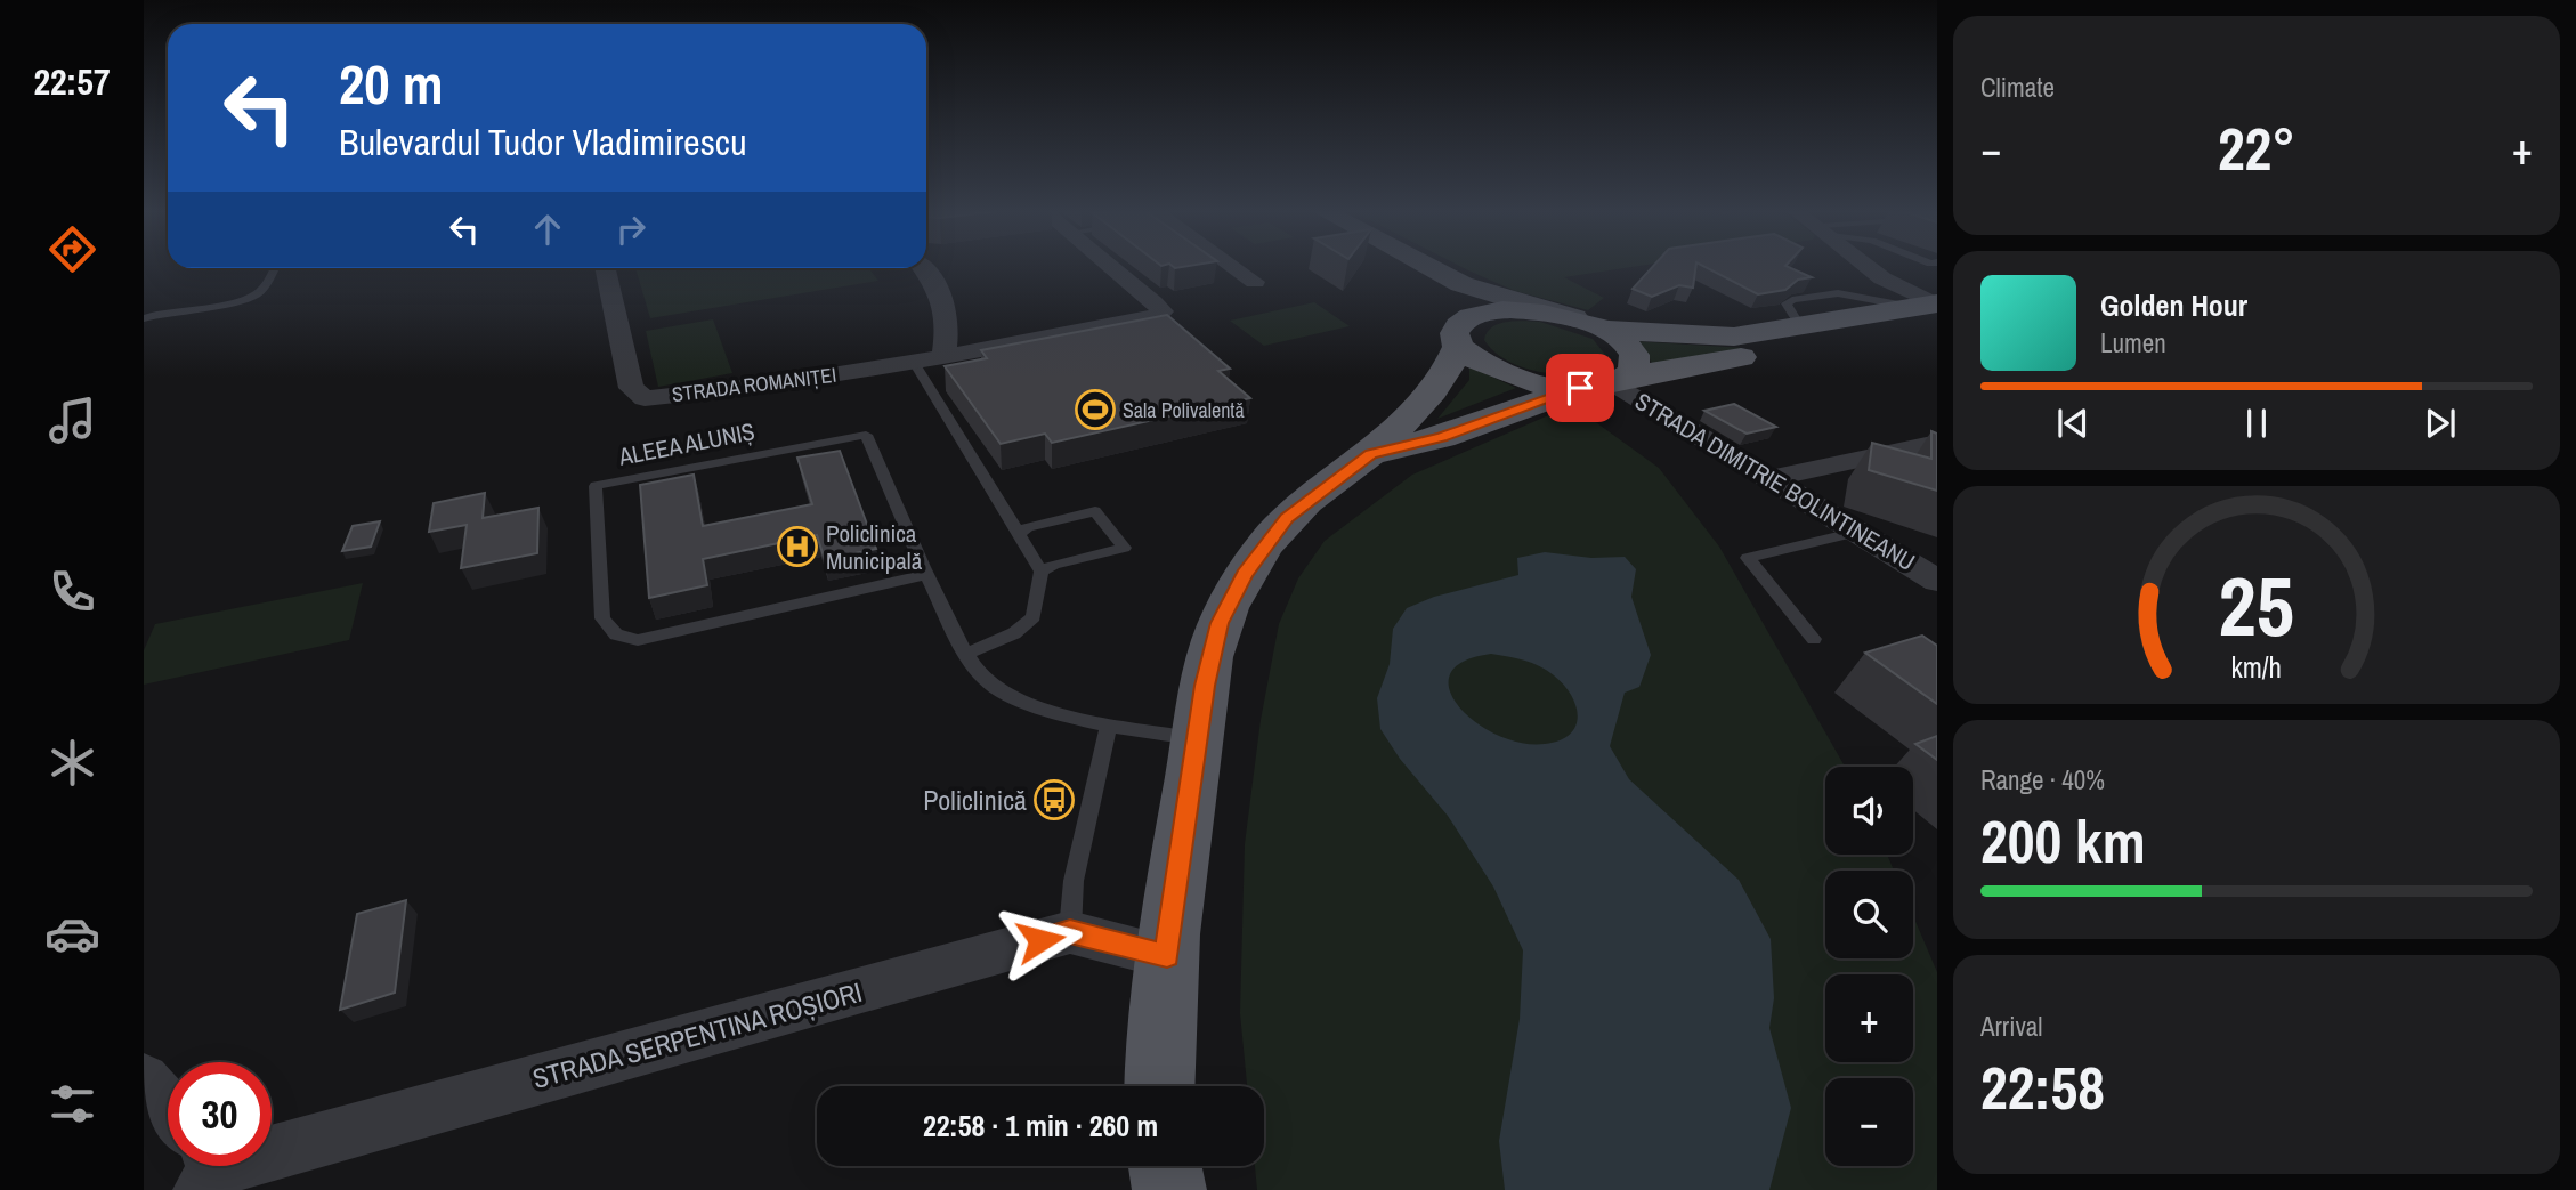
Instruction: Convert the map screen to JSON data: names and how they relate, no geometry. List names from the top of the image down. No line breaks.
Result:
{"streets":{"street":["STRADA ROMANIȚEI","STRADA DIMITRIE BOLINTINEANU","STRADA SERPENTINA ROȘIORI"],"lane":["ALEEA ALUNIȘ"]},"places":{"sports":["Sala Polivalentă"],"hospital":["Policlinica Municipală"],"bus stop":["Policlinică"]},"page":{"tabs":"22:57","tile":["Climate",["Range · 40%","200 km"],["Arrival","22:58"]],"turn":["20 m","Bulevardul Tudor Vladimirescu"],"heat":["−","22°","+"],"song":["Golden Hour","Lumen"],"map_buttons":["+","−"],"limit":"30","trip":"22:58 · 1 min · 260 m","gauge":["25","km/h"]}}
